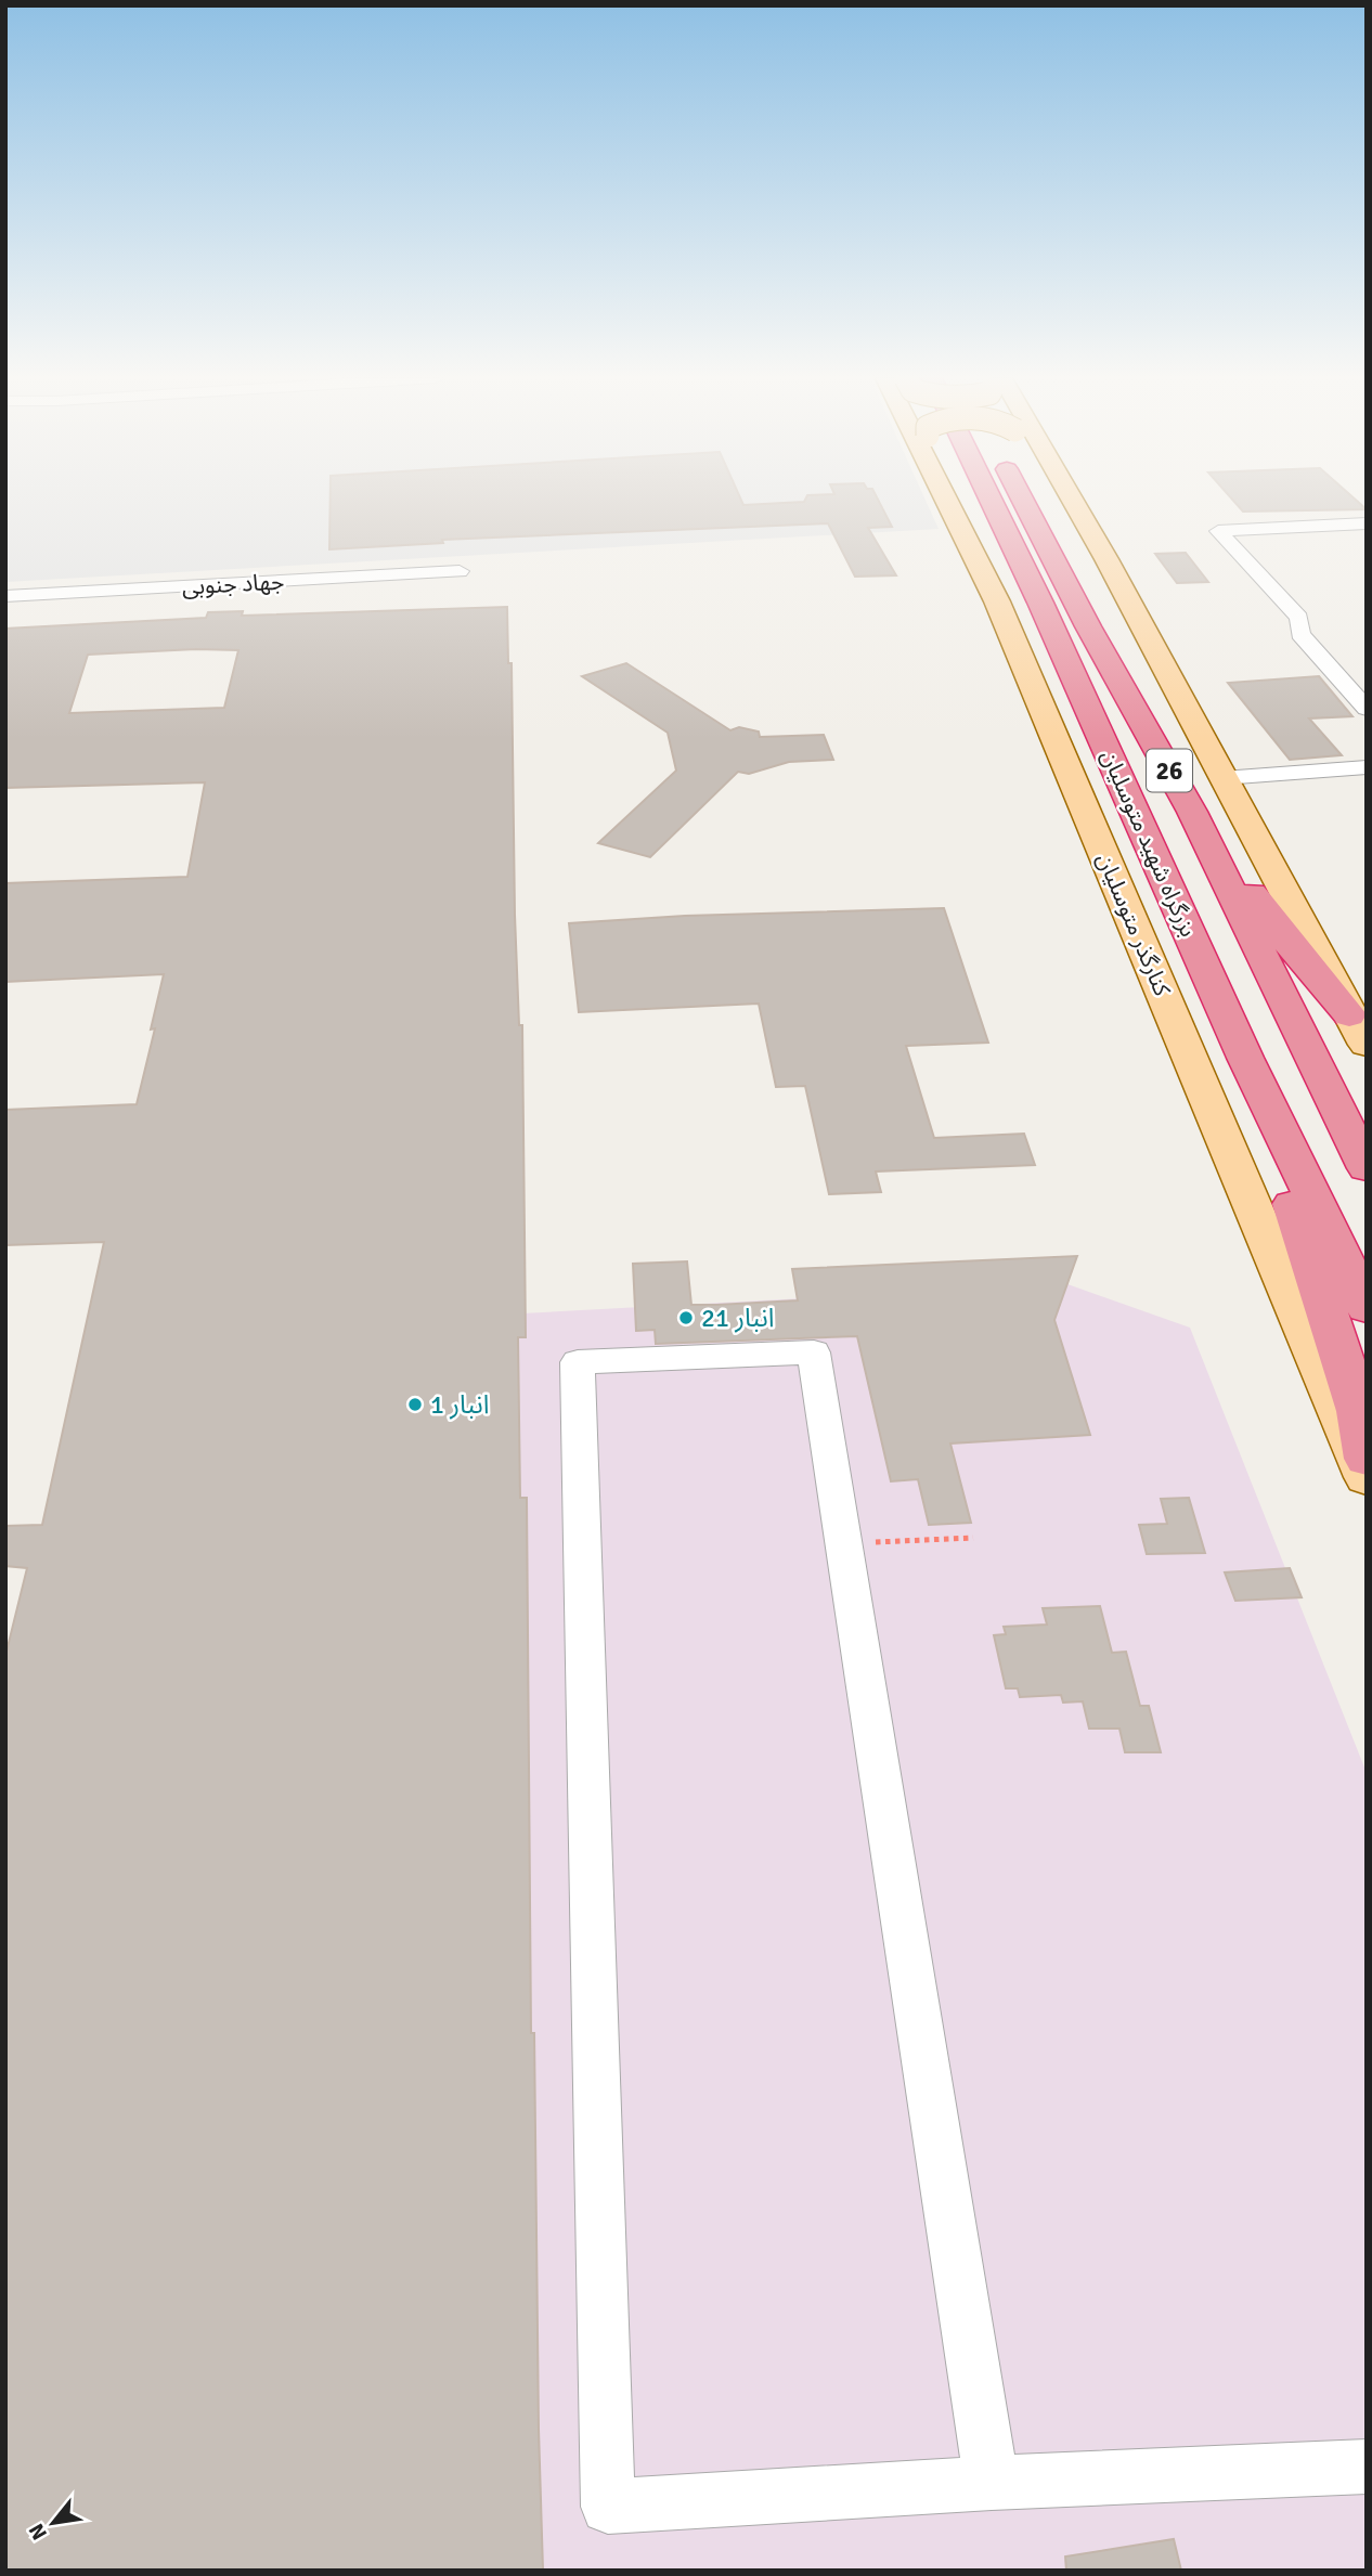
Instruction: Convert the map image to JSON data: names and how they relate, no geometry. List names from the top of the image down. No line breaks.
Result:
{"streets":{"highway":["26","بزرگراه شهید متوسلیان"],"main road":["کنارگذر متوسلیان"],"street":["جهاد جنوبی"]},"places":["انبار 21","انبار 1"],"north":"bottom left"}
